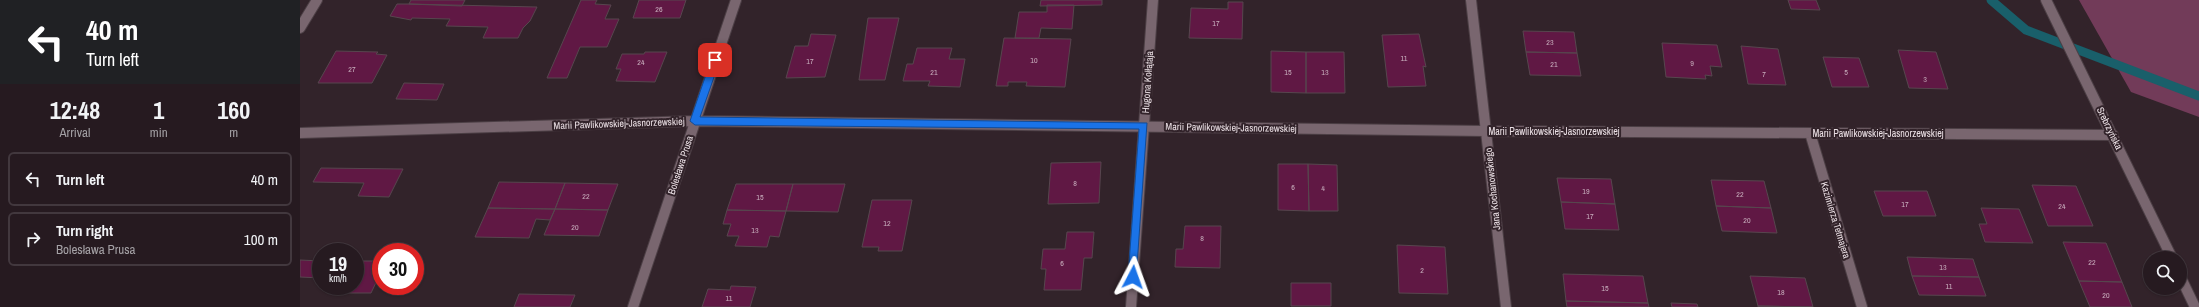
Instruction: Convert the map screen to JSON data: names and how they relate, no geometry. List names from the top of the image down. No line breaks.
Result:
{"streets":{"street":["Hugona Kołłątaja","Marii Pawlikowskiej-Jasnorzewskiej","Srebrzyńska","Bolesława Prusa","Jana Kochanowskiego","Kazimierza Tetmajera"]},"crossings":[["Hugona Kołłątaja","Marii Pawlikowskiej-Jasnorzewskiej"],["Marii Pawlikowskiej-Jasnorzewskiej","Srebrzyńska"],["Marii Pawlikowskiej-Jasnorzewskiej","Bolesława Prusa"],["Marii Pawlikowskiej-Jasnorzewskiej","Jana Kochanowskiego"],["Marii Pawlikowskiej-Jasnorzewskiej","Kazimierza Tetmajera"]],"house_numbers":["26","17","23","11","10","17","24","9","21","27","21","15","13","5","7","3","8","6","4","19","22","22","15","17","24","17","20","12","20","13","8","22","6","13","2","11","15","18","20","11"],"page":{"turn":["40 m","Turn left"],"eta":["12:48","Arrival","1","min","160","m"],"list":[{"name":"Turn left","value":"40 m"},{"name":"Turn right","note":"Bolesława Prusa","value":"100 m"}],"speed":"19 km/h","limit":"30"}}
